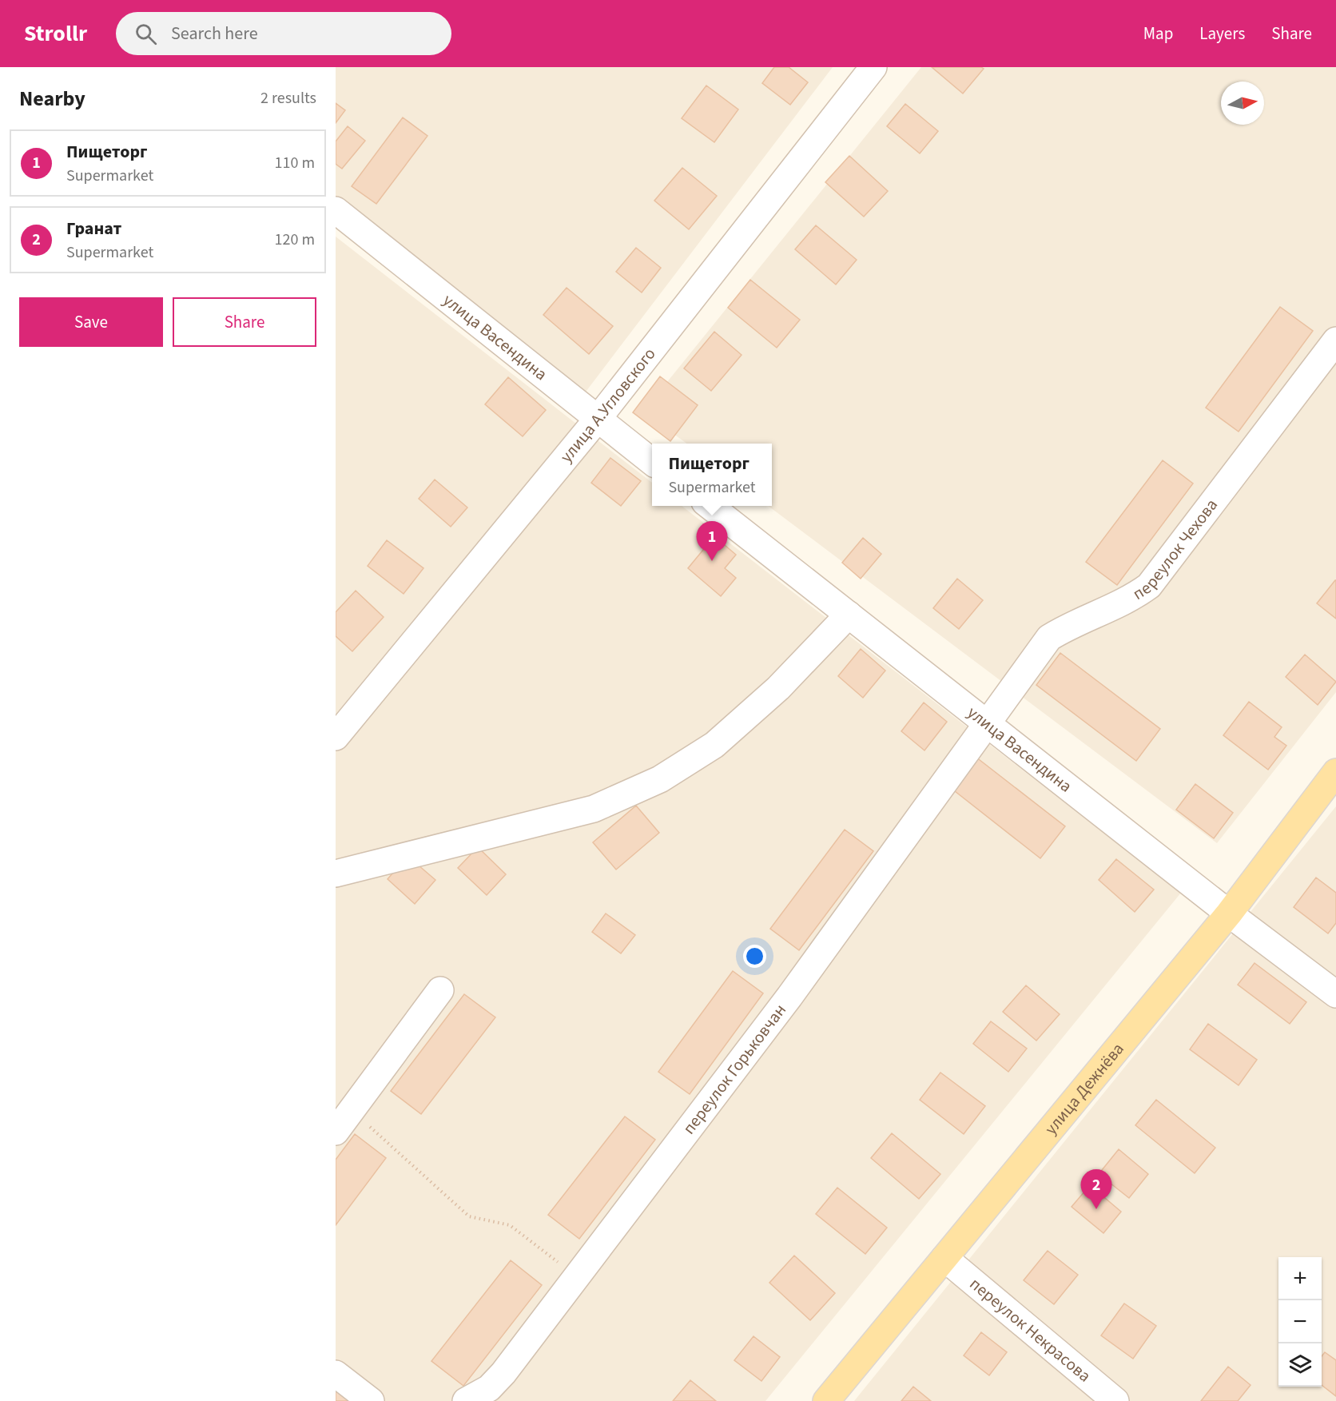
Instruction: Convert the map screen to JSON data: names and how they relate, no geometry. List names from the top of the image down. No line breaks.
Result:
{"streets":{"main road":["улица Дежнёва"],"street":["улица Васендина","улица А.Угловского","переулок Чехова","переулок Горьковчан","переулок Некрасова"]},"crossings":[["улица Васендина","улица А.Угловского"],["улица Васендина","переулок Чехова"],["улица Васендина","переулок Горьковчан"],["улица Васендина","улица Дежнёва"],["переулок Чехова","переулок Горьковчан"],["улица Дежнёва","переулок Некрасова"]],"north":"right","page":{"header":"Strollr","search":"Search here","nav":["Map","Layers","Share"],"heading":["Nearby","2 results"],"list":[{"mark":"1","name":"Пищеторг","note":"Supermarket","value":"110 m"},{"mark":"2","name":"Гранат","note":"Supermarket","value":"120 m"}],"buttons":["Save","Share"],"popup":["Пищеторг","Supermarket"],"pins":["1","2"],"map_buttons":["+","−"]}}
